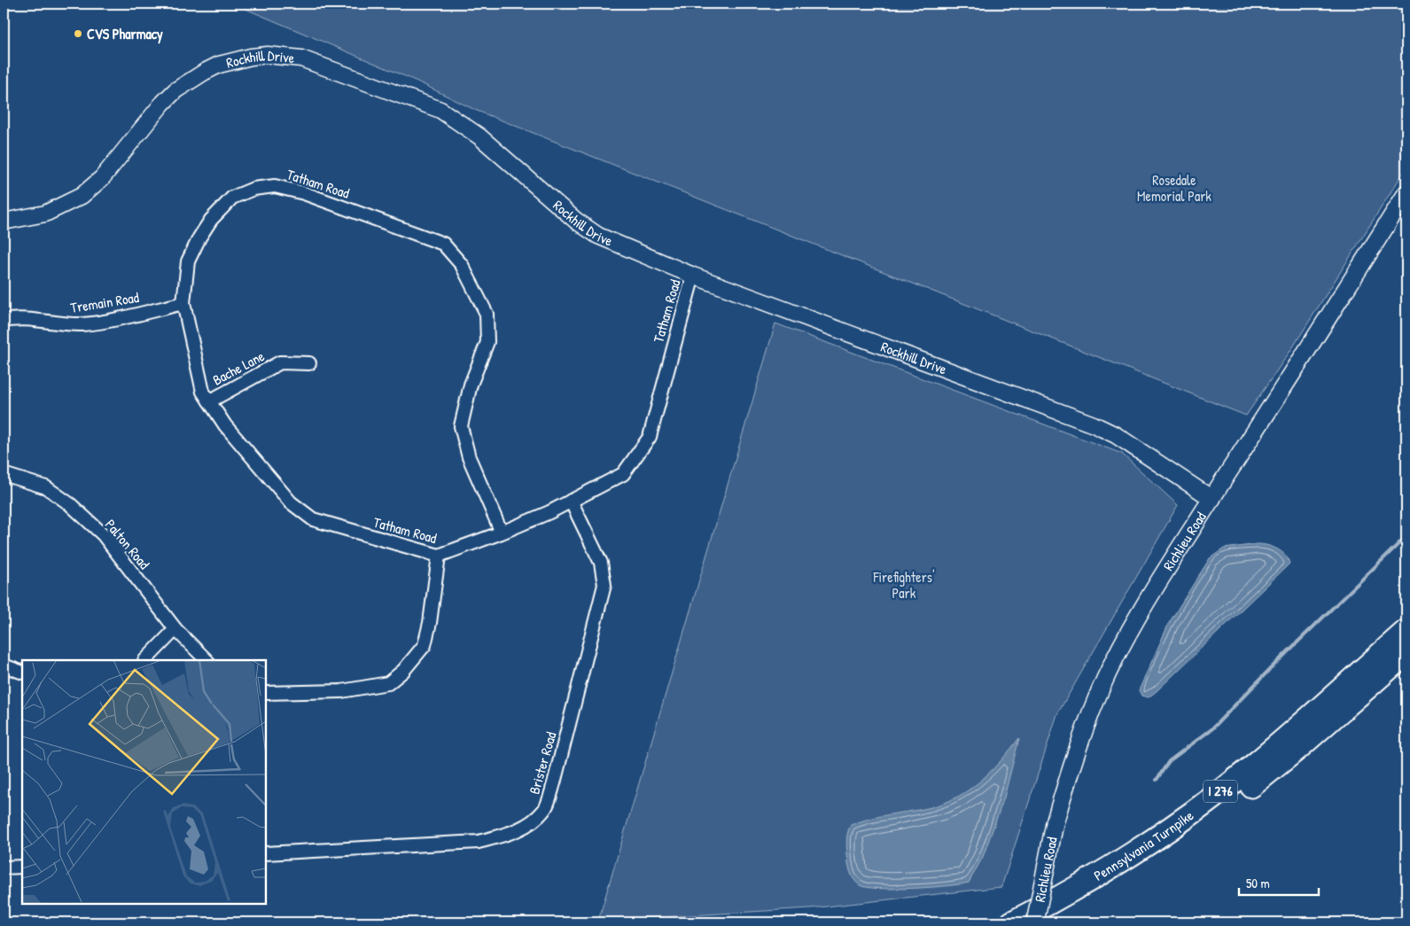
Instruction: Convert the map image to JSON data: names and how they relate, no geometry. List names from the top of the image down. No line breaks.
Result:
{"streets":{"highway":["I 276","Pennsylvania Turnpike"],"main road":["Richlieu Road"],"street":["Rockhill Drive","Tatham Road","Tremain Road","Bache Lane","Palton Road","Brister Road"]},"crossings":[["Rockhill Drive","Tatham Road"],["Rockhill Drive","Richlieu Road"],["Tatham Road","Tremain Road"],["Tatham Road","Bache Lane"],["Tatham Road","Brister Road"]],"parks":["Rosedale Memorial Park","Firefighters' Park"],"places":["CVS Pharmacy"],"scale_bar":"50 m"}
